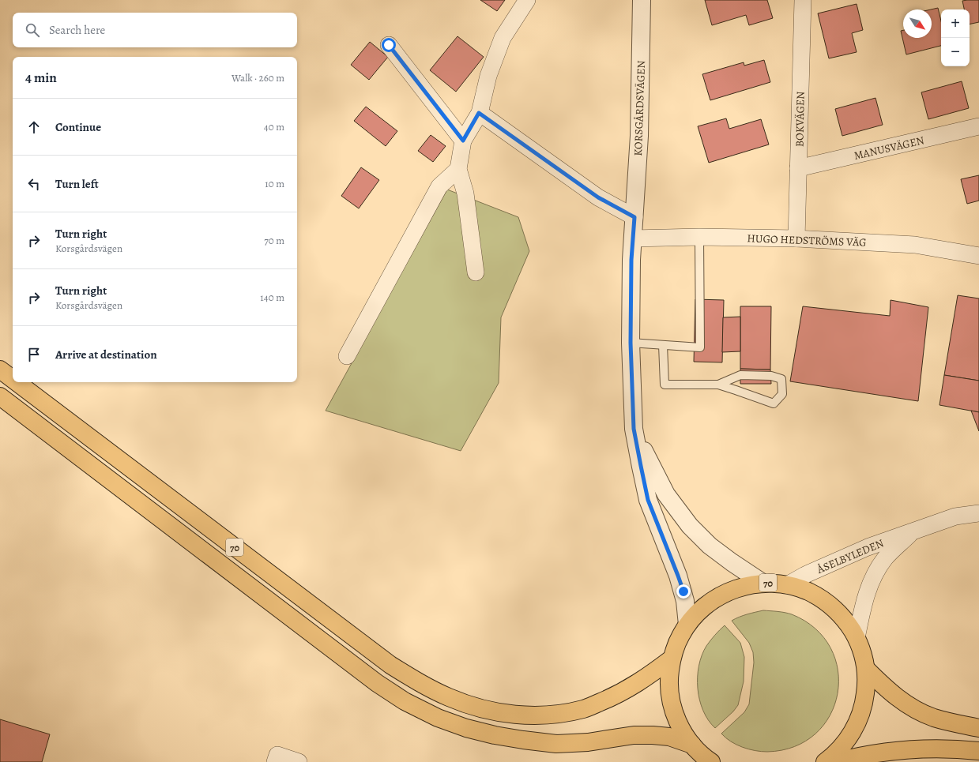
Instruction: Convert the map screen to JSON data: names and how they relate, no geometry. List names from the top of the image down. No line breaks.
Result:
{"streets":{"highway":["70"],"street":["KORSGÅRDSVÄGEN","BOKVÄGEN","MANUSVÄGEN","HUGO HEDSTRÖMS VÄG","ÅSELBYLEDEN"]},"crossings":[["KORSGÅRDSVÄGEN","HUGO HEDSTRÖMS VÄG"],["KORSGÅRDSVÄGEN","70"],["BOKVÄGEN","MANUSVÄGEN"],["BOKVÄGEN","HUGO HEDSTRÖMS VÄG"],["70","ÅSELBYLEDEN"]],"north":"bottom right","page":{"map_buttons":["+","−"],"search":"Search here","heading":["4 min","Walk · 260 m"],"list":[["Continue","40 m"],["Turn left","10 m"],["Turn right","Korsgårdsvägen","70 m"],["Turn right","Korsgårdsvägen","140 m"],"Arrive at destination"]}}
